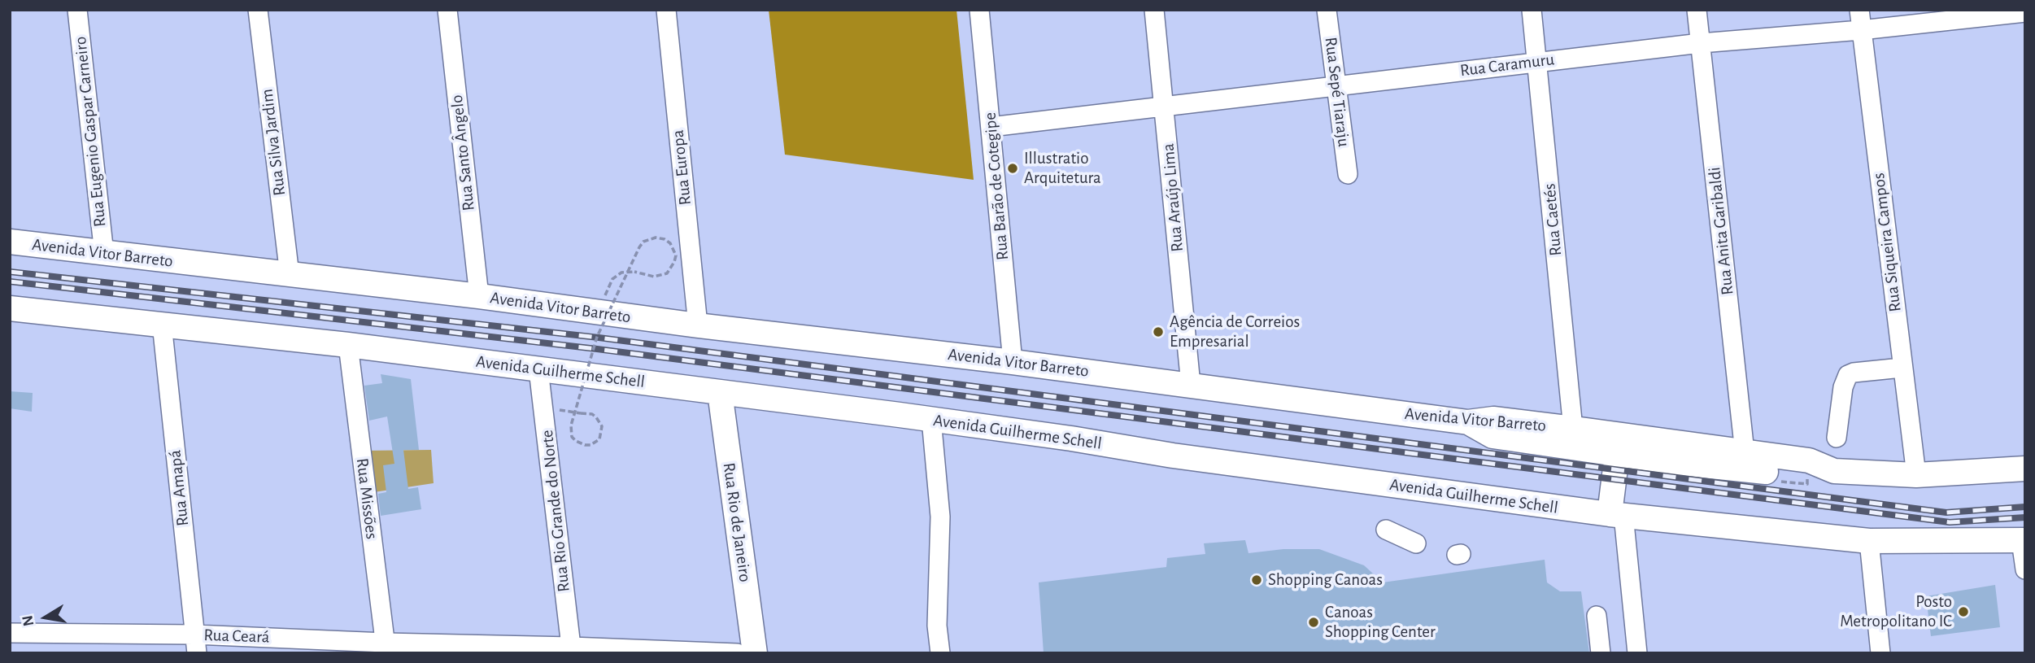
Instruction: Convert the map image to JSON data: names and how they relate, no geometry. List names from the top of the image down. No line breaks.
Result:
{"streets":{"main road":["Avenida Vitor Barreto","Avenida Guilherme Schell","Rua Rio de Janeiro"],"street":["Rua Caramuru","Rua Sepé Tiaraju","Rua Eugenio Gaspar Carneiro","Rua Silva Jardim","Rua Santo Ângelo","Rua Europa","Rua Barão de Cotegipe","Rua Araújo Lima","Rua Caetés","Rua Anita Garibaldi","Rua Siqueira Campos","Rua Amapá","Rua Missões","Rua Rio Grande do Norte","Rua Ceará"]},"crossings":[["Rua Caramuru","Rua Sepé Tiaraju"],["Rua Caramuru","Rua Barão de Cotegipe"],["Rua Caramuru","Rua Araújo Lima"],["Rua Caramuru","Rua Caetés"],["Rua Caramuru","Rua Anita Garibaldi"],["Rua Caramuru","Rua Siqueira Campos"],["Rua Eugenio Gaspar Carneiro","Avenida Vitor Barreto"],["Rua Silva Jardim","Avenida Vitor Barreto"],["Rua Santo Ângelo","Avenida Vitor Barreto"],["Rua Europa","Avenida Vitor Barreto"],["Rua Barão de Cotegipe","Avenida Vitor Barreto"],["Rua Araújo Lima","Avenida Vitor Barreto"],["Rua Caetés","Avenida Vitor Barreto"],["Rua Anita Garibaldi","Avenida Vitor Barreto"],["Rua Siqueira Campos","Avenida Vitor Barreto"],["Avenida Guilherme Schell","Rua Amapá"],["Avenida Guilherme Schell","Rua Missões"],["Avenida Guilherme Schell","Rua Rio Grande do Norte"],["Avenida Guilherme Schell","Rua Rio de Janeiro"],["Rua Amapá","Rua Ceará"],["Rua Missões","Rua Ceará"],["Rua Rio Grande do Norte","Rua Ceará"]],"places":["Illustratio Arquitetura","Agência de Correios Empresarial","Shopping Canoas","Posto Metropolitano IC","Canoas Shopping Center"],"north":"left"}
